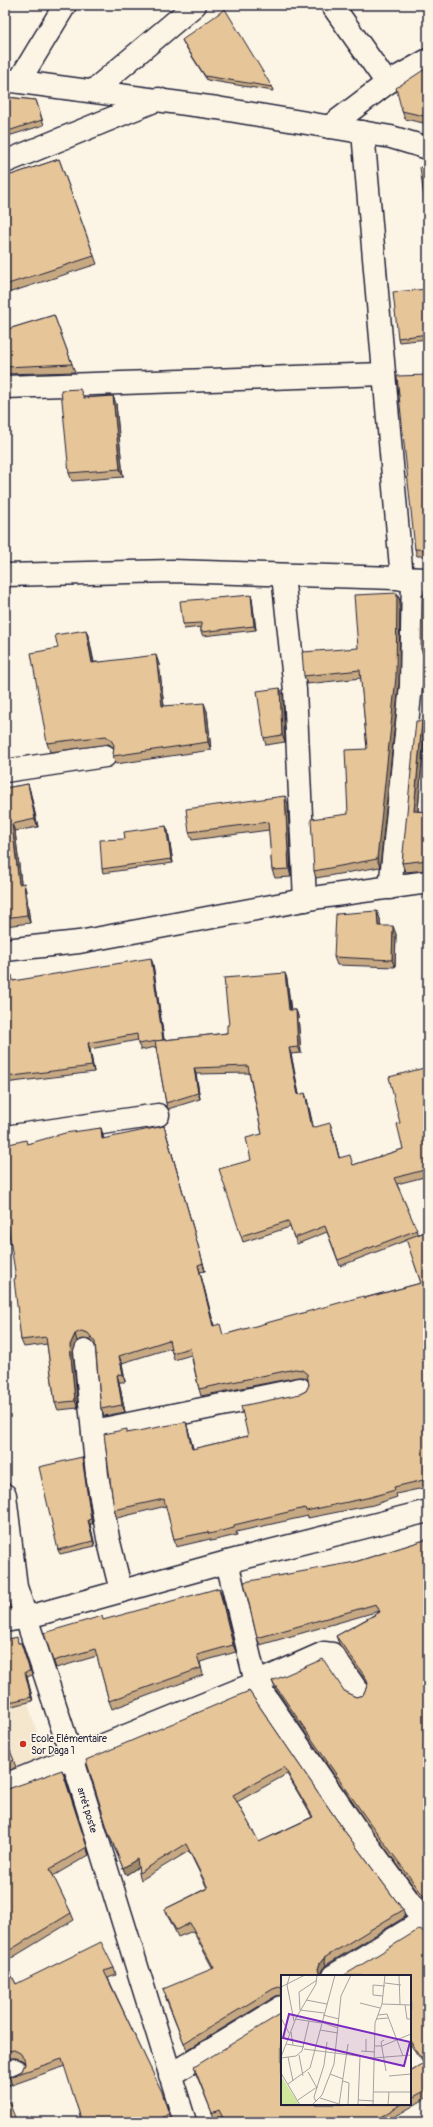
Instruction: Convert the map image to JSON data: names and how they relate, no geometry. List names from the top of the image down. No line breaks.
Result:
{"streets":{"street":["arrét poste"]},"places":["Ecole Elémentaire Sor Daga 1"]}
